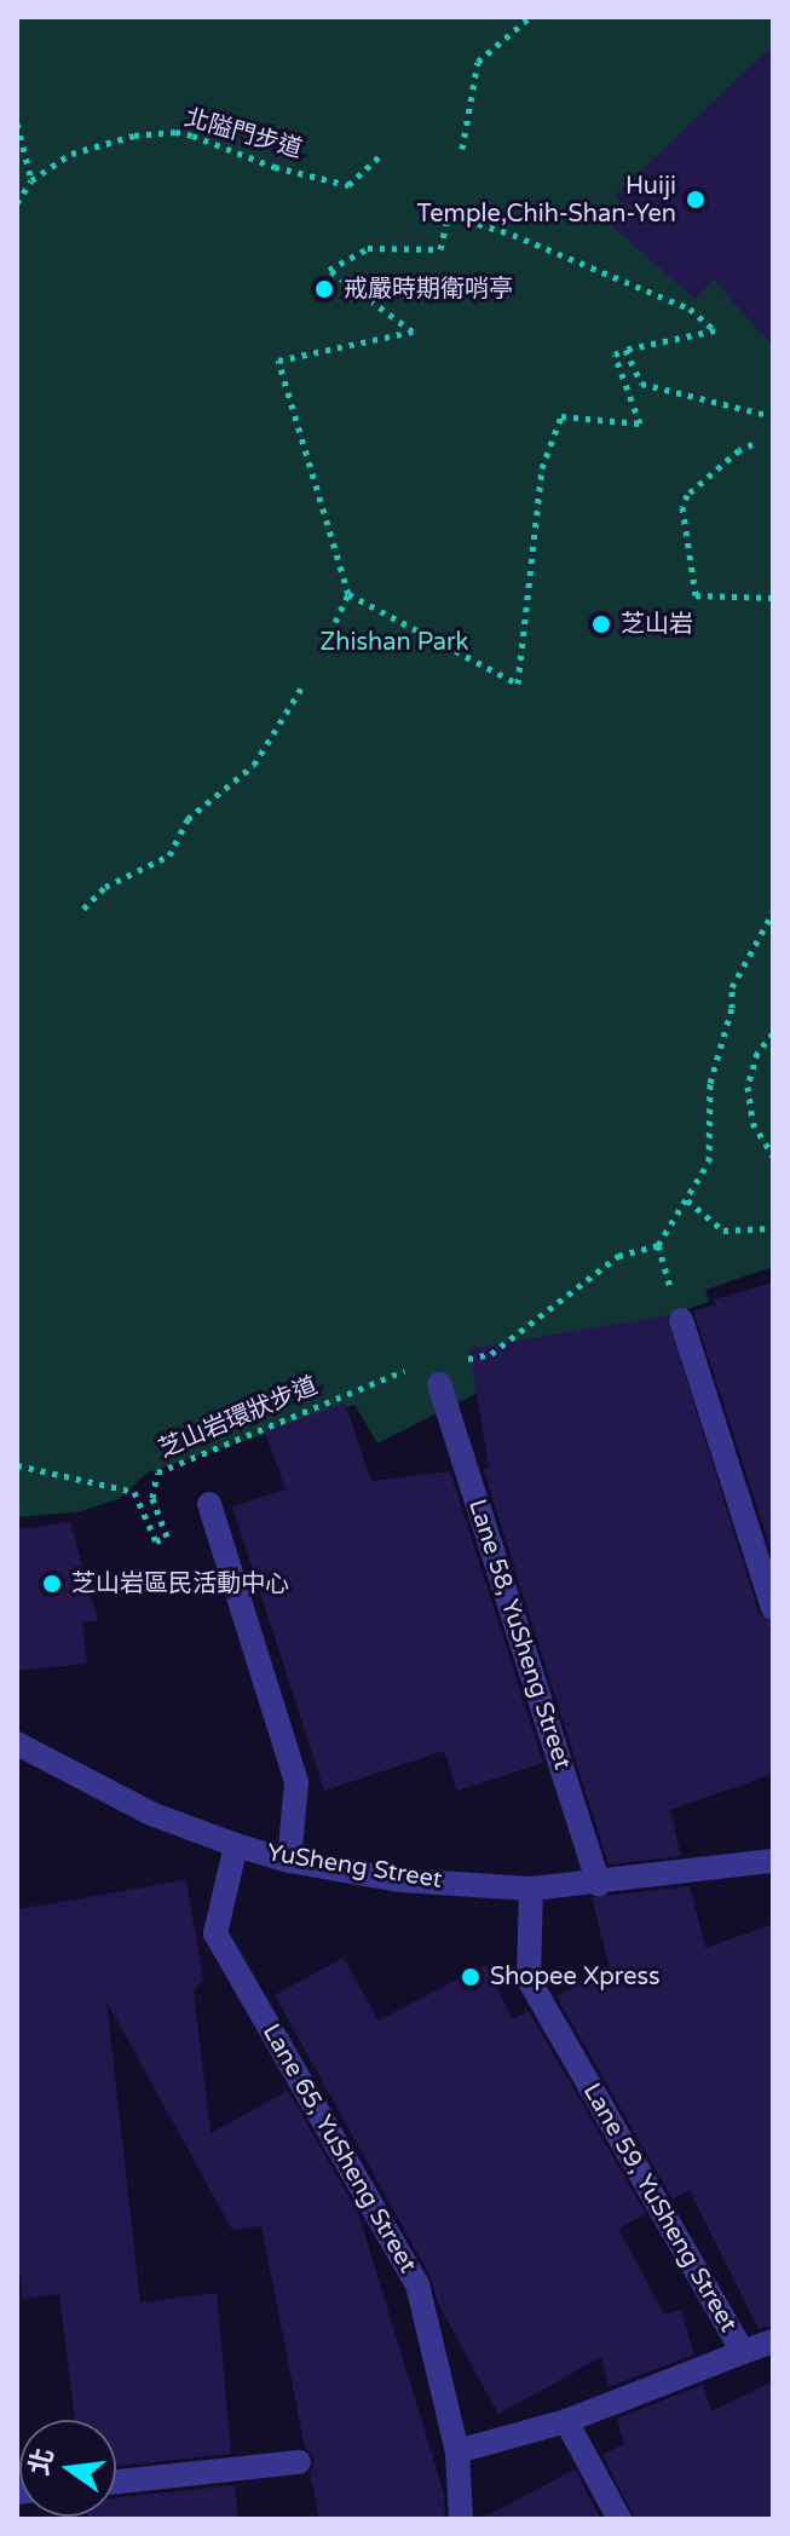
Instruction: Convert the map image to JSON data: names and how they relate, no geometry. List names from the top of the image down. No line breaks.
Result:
{"streets":{"street":["Lane 58, YuSheng Street","YuSheng Street","Lane 65, YuSheng Street","Lane 59, YuSheng Street"],"path":["北隘門步道","芝山岩環狀步道"]},"crossings":[["Lane 58, YuSheng Street","YuSheng Street"],["YuSheng Street","Lane 65, YuSheng Street"],["YuSheng Street","Lane 59, YuSheng Street"],["Lane 65, YuSheng Street","Lane 59, YuSheng Street"]],"parks":["Zhishan Park"],"places":["Huiji Temple,Chih-Shan-Yen","戒嚴時期衛哨亭","芝山岩","芝山岩區民活動中心","Shopee Xpress"],"north":"left"}
